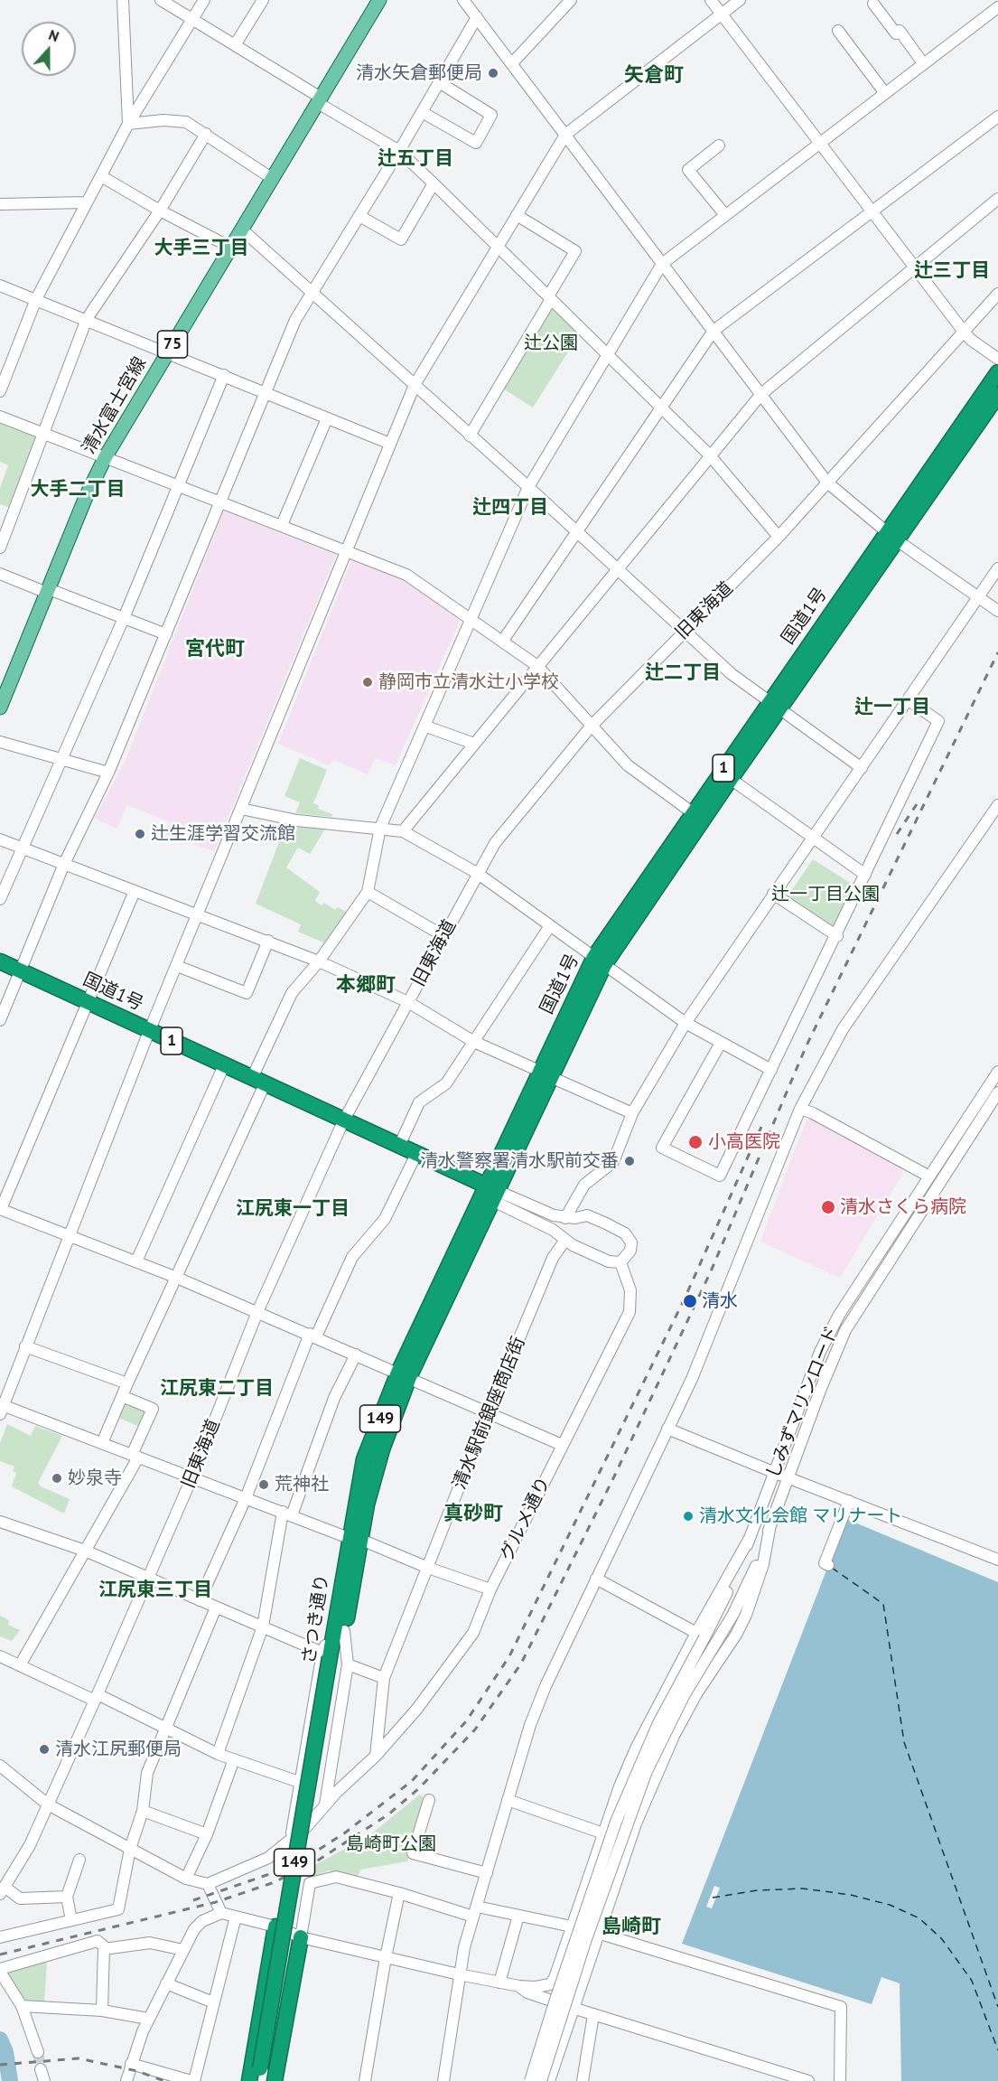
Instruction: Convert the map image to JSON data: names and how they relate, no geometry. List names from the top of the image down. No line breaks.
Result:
{"streets":{"highway":["国道1号","1","149","さつき通り"],"main road":["75","清水富士宮線"],"street":["旧東海道","しみずマリンロード","清水駅前銀座商店街","グルメ通り"]},"crossings":[["旧東海道","国道1号"],["国道1号","さつき通り"],["清水駅前銀座商店街","グルメ通り"]],"districts":["矢倉町","辻五丁目","大手三丁目","辻三丁目","大手二丁目","辻四丁目","宮代町","辻二丁目","辻一丁目","本郷町","江尻東一丁目","江尻東二丁目","真砂町","江尻東三丁目","島崎町"],"parks":["辻公園","辻一丁目公園","島崎町公園"],"places":["清水矢倉郵便局","静岡市立清水辻小学校","辻生涯学習交流館","小高医院","清水警察署清水駅前交番","清水さくら病院","清水","妙泉寺","荒神社","清水文化会館 マリナート","清水江尻郵便局"],"north":"top"}
